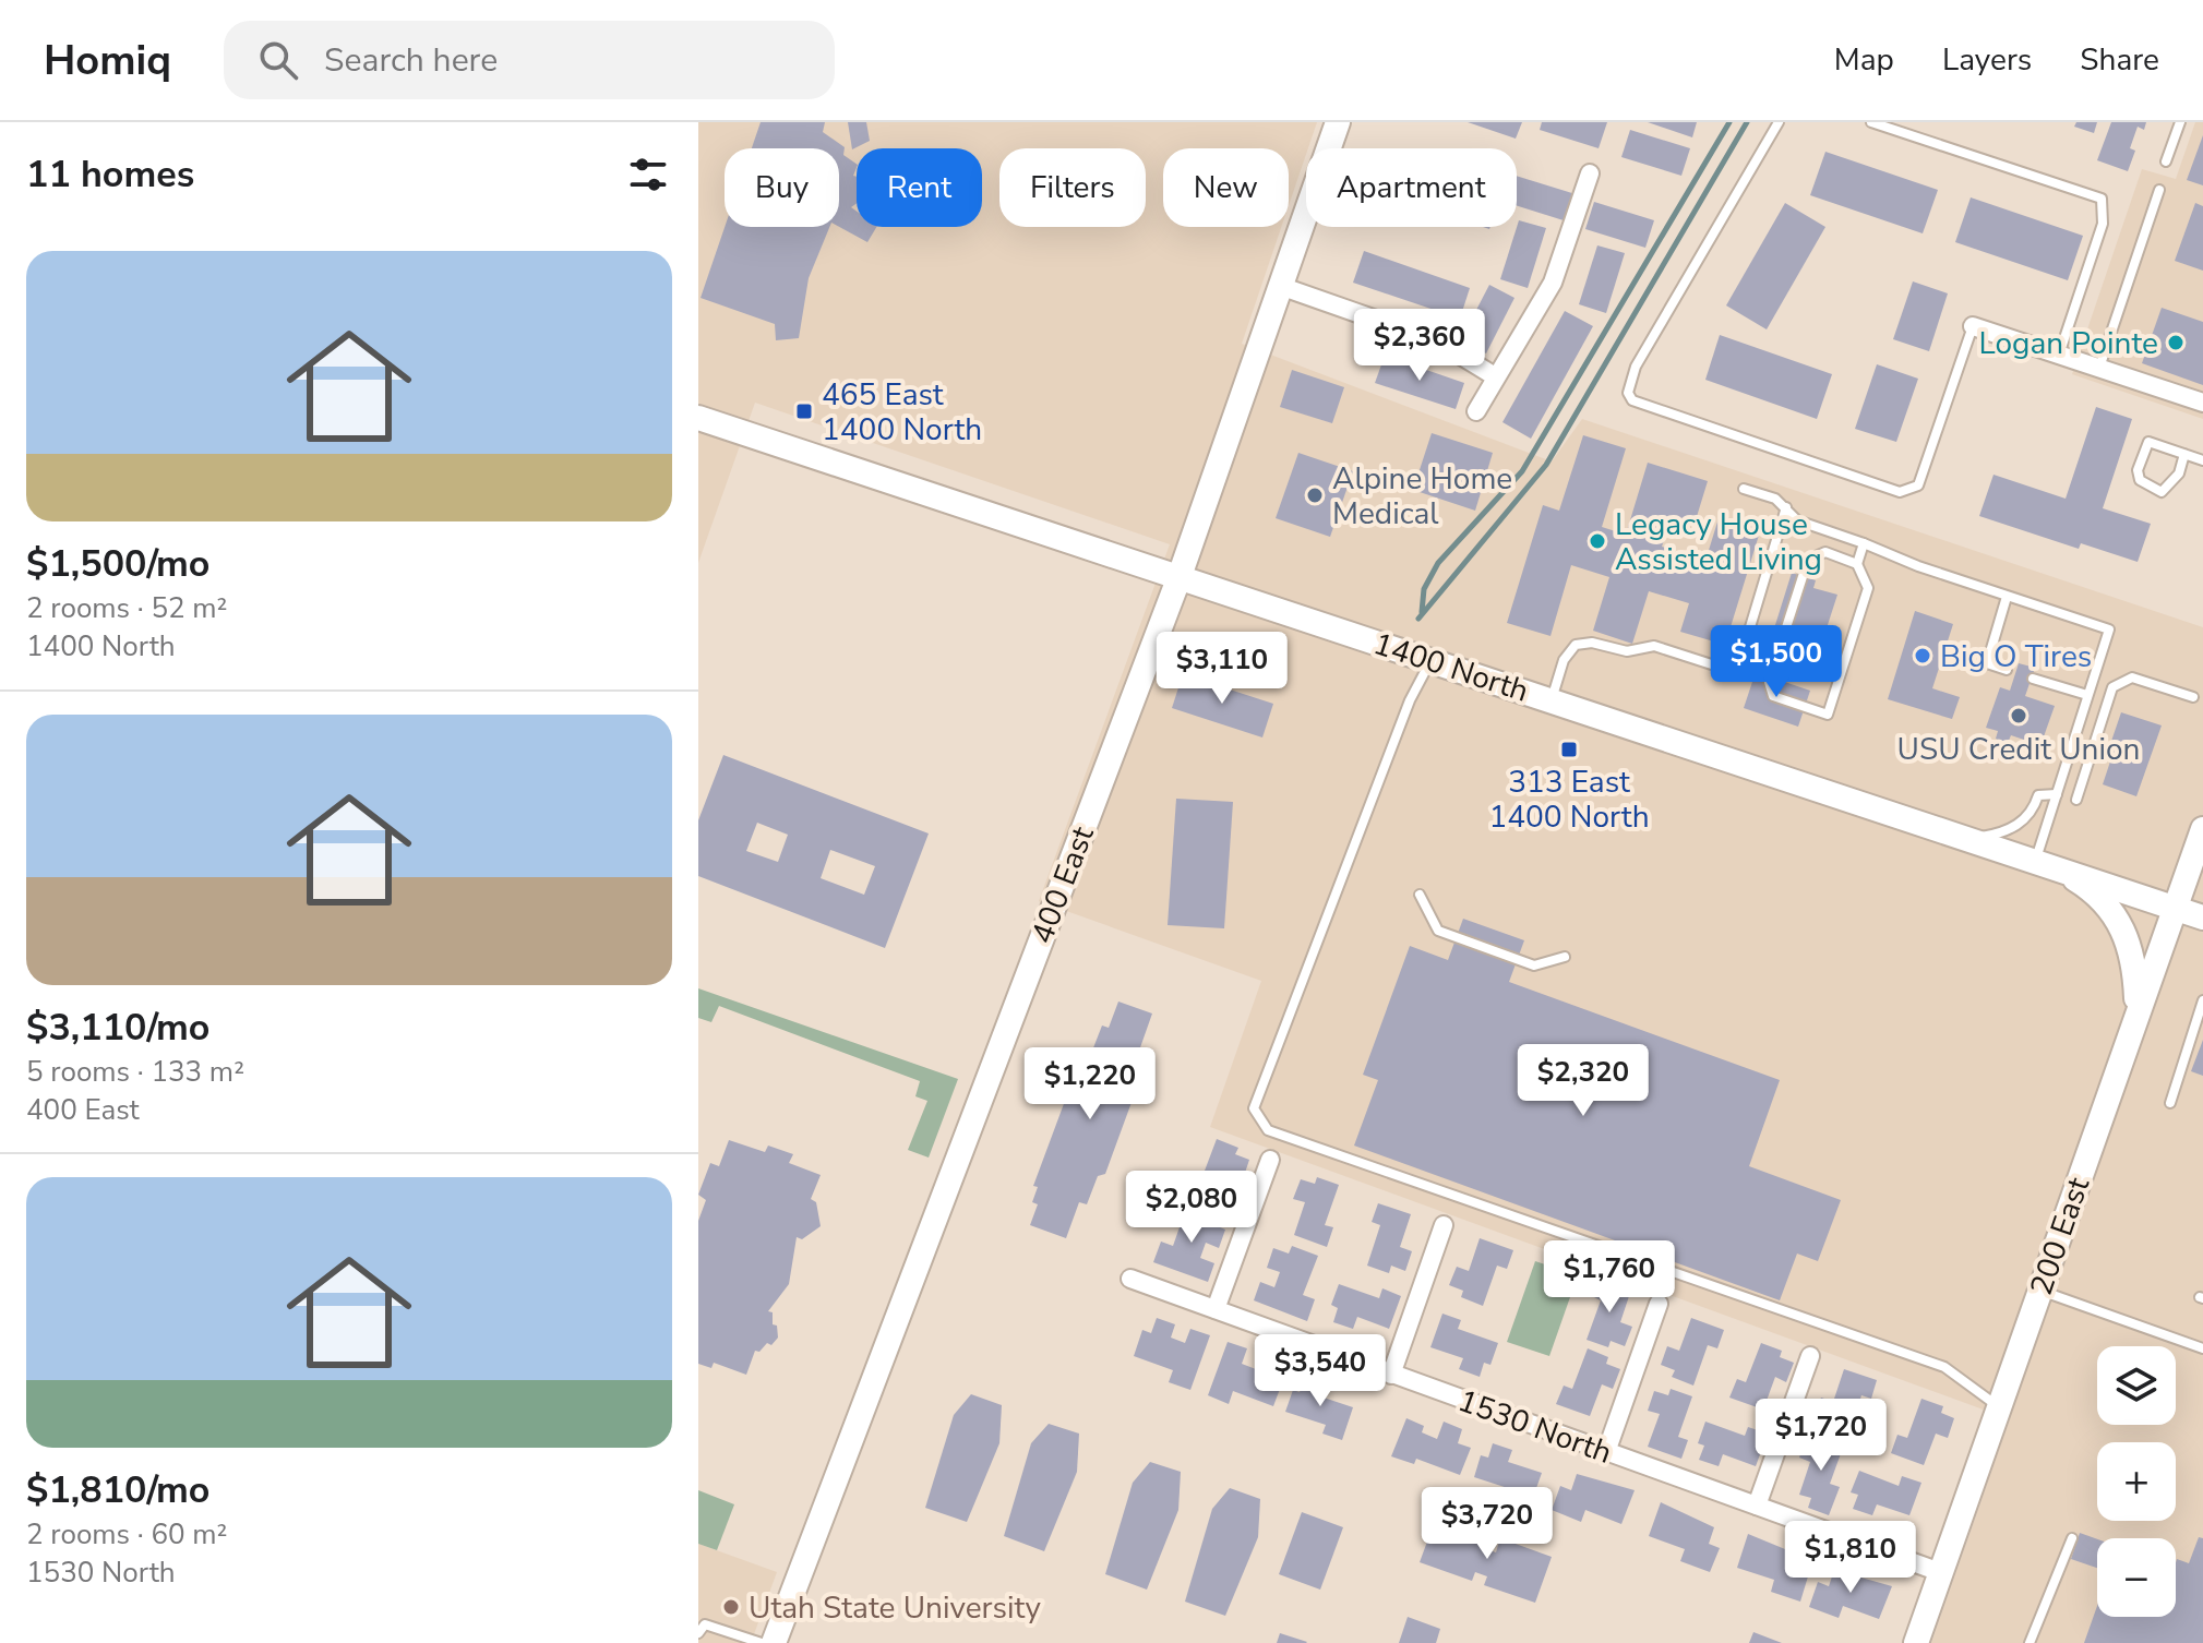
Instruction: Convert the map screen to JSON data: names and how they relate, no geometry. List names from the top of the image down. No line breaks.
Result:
{"streets":{"main road":["1400 North","400 East","200 East"],"street":["1530 North"]},"crossings":[["1400 North","400 East"],["1400 North","200 East"],["200 East","1530 North"]],"places":{"other":["Logan Pointe","Alpine Home Medical","Legacy House Assisted Living","Big O Tires","USU Credit Union","Utah State University"],"transit":["465 East 1400 North","313 East 1400 North"]},"page":{"header":"Homiq","search":"Search here","nav":["Map","Layers","Share"],"heading":"11 homes","chip":["Buy","Rent","Filters","New","Apartment"],"list":[{"name":"$1,500/mo","note":"2 rooms · 52 m² · 1400 North"},{"name":"$3,110/mo","note":"5 rooms · 133 m² · 400 East"},{"name":"$1,810/mo","note":"2 rooms · 60 m² · 1530 North"}],"price":["$2,360","$1,500","$3,110","$2,320","$1,220","$2,080","$1,760","$3,540","$1,720","$3,720","$1,810"],"map_buttons":["+","−"]}}
